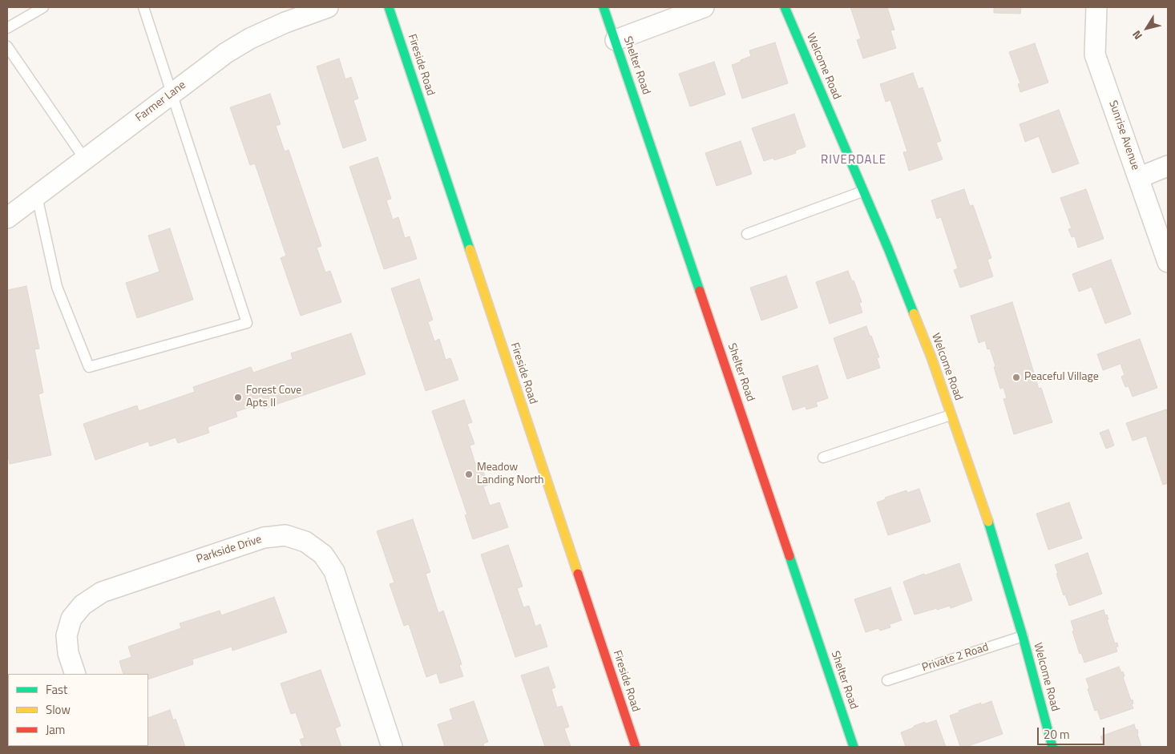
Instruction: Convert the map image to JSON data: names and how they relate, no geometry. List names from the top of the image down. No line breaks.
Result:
{"streets":{"street":["Fireside Road","Shelter Road","Welcome Road","Farmer Lane","Sunrise Avenue","Parkside Drive"],"lane":["Private 2 Road"]},"crossings":[["Welcome Road","Private 2 Road"]],"districts":["RIVERDALE"],"places":["Peaceful Village","Forest Cove Apts II","Meadow Landing North"],"legend":["Fast","Slow","Jam"],"scale_bar":"20 m","north":"bottom left"}
